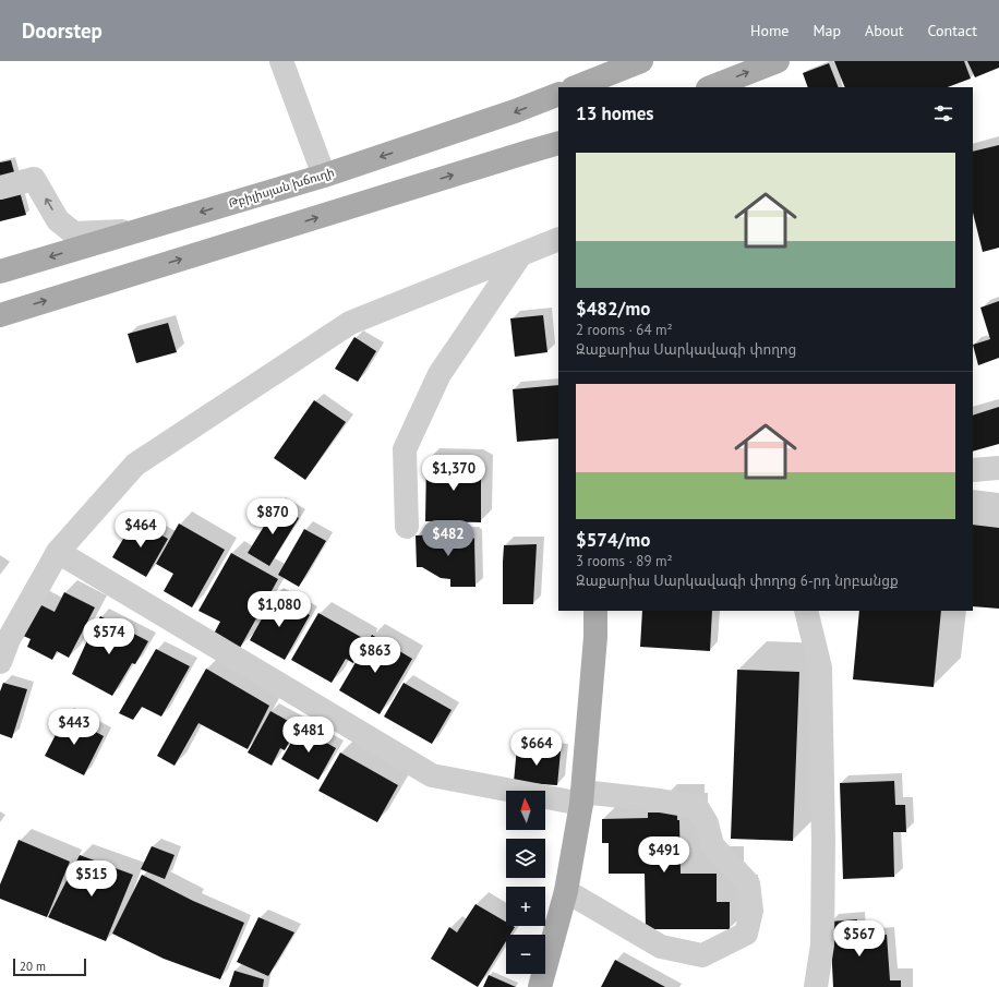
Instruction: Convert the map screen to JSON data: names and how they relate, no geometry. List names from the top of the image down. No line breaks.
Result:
{"streets":{"main road":["Թբիլիսյան խճուղի"]},"scale_bar":"20 m","north":"top","page":{"header":"Doorstep","nav":["Home","Map","About","Contact"],"heading":"13 homes","list":[{"name":"$482/mo","note":"2 rooms · 64 m² · Զաքարիա Սարկավագի փողոց"},{"name":"$574/mo","note":"3 rooms · 89 m² · Զաքարիա Սարկավագի փողոց 6-րդ նրբանցք"}],"price":["$1,370","$870","$464","$482","$1,080","$574","$863","$443","$481","$664","$491","$515","$567"],"map_buttons":["+","−"],"scale":"20 m"}}
